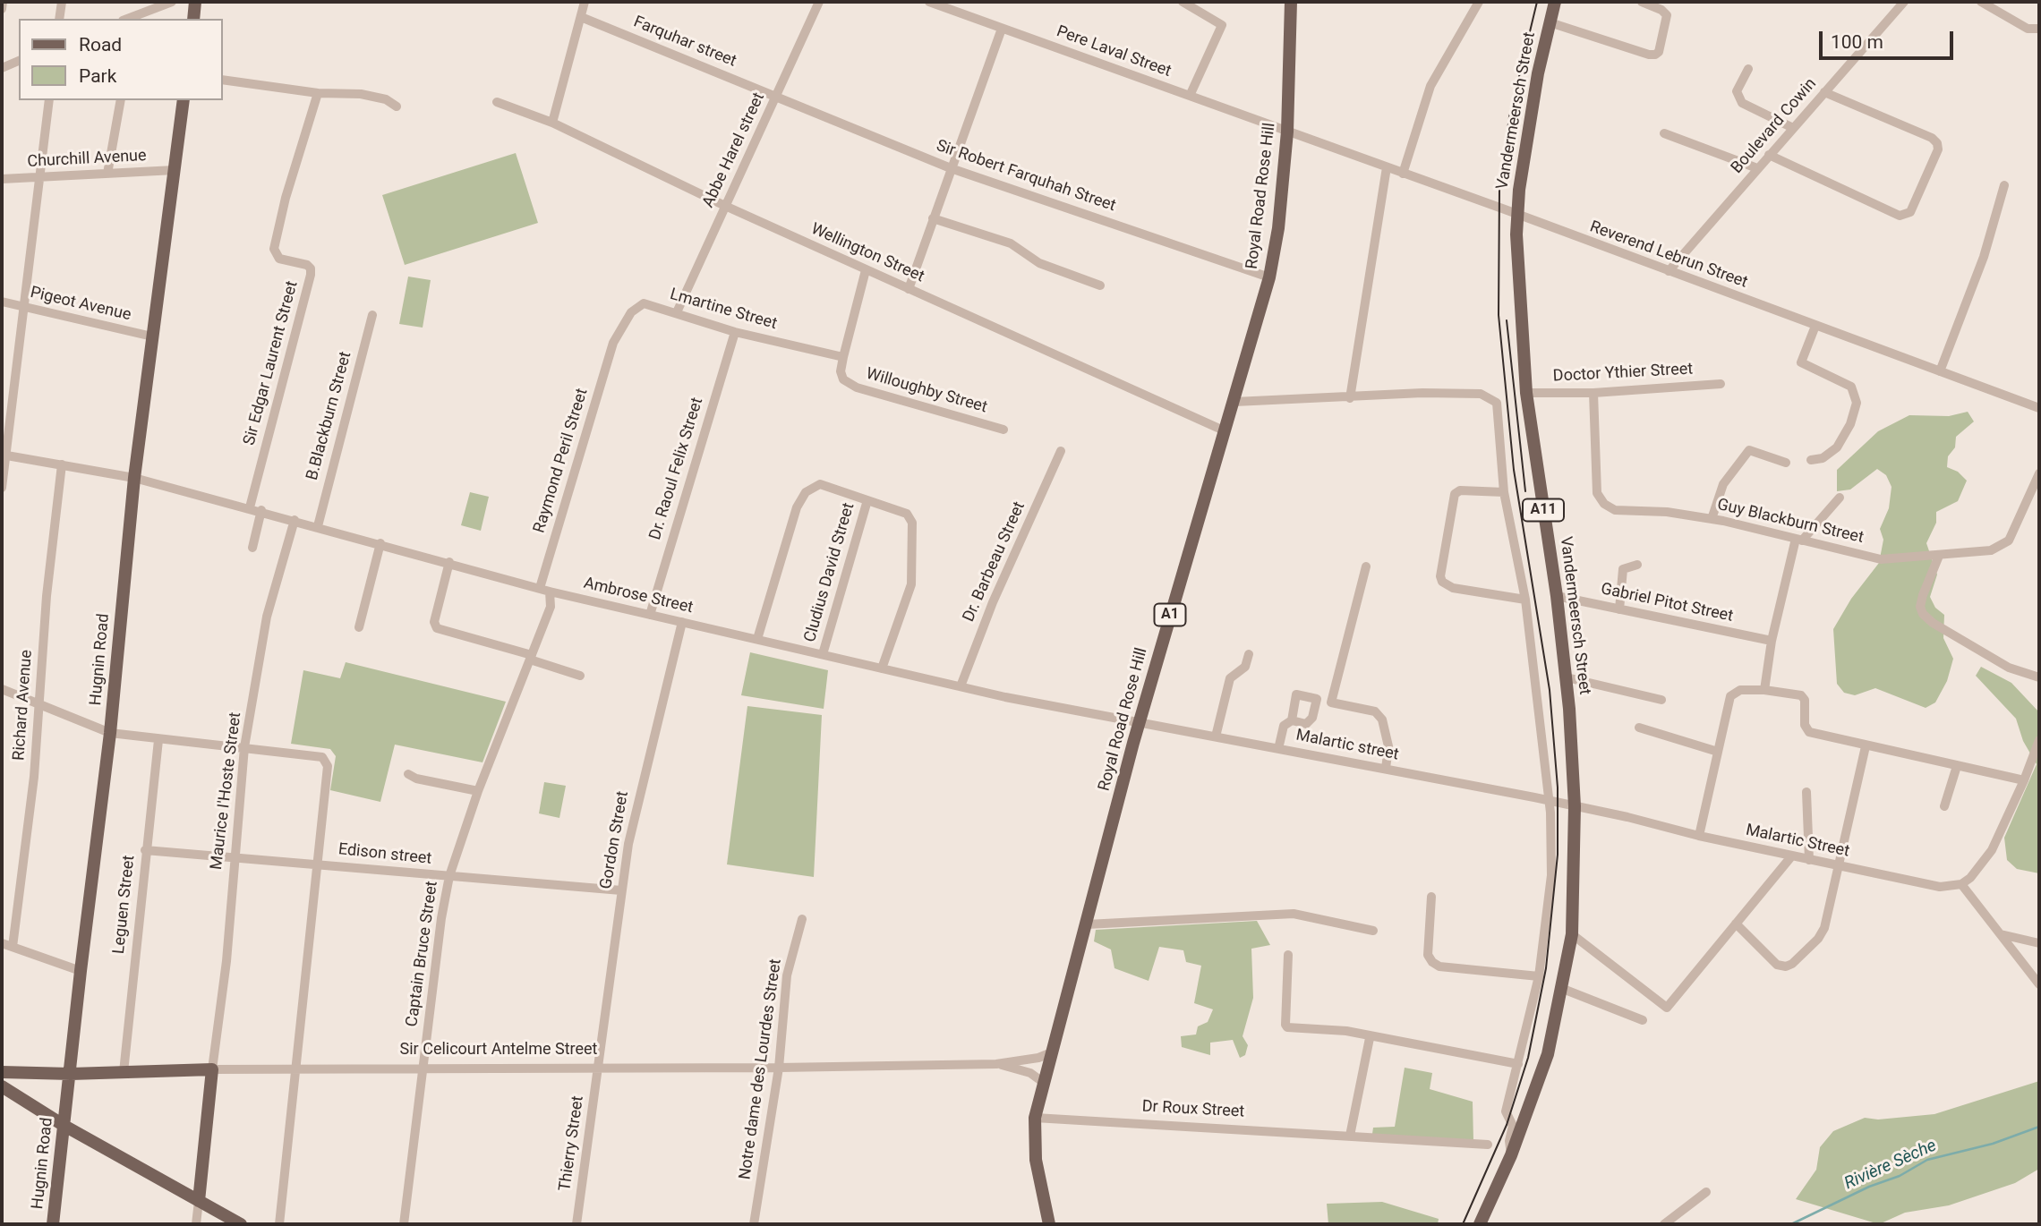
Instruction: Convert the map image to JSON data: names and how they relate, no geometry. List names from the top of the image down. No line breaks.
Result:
{"streets":{"main road":["Vandermeersch Street","Royal Road Rose Hill","A11","A1","Hugnin Road","Sir Celicourt Antelme Street"],"street":["Farquhar street","Pere Laval Street","Boulevard Cowin","Abbe Harel street","Churchill Avenue","Sir Robert Farquhah Street","Wellington Street","Reverend Lebrun Street","Pigeot Avenue","Lmartine Street","Sir Edgar Laurent Street","Doctor Ythier Street","Willoughby Street","B.Blackburn Street","Raymond Peril Street","Dr. Raoul Felix Street","Guy Blackburn Street","Dr. Barbeau Street","Cludius David Street","Ambrose Street","Gabriel Pitot Street","Richard Avenue","Malartic street","Maurice I'Hoste Street","Gordon Street","Malartic Street","Edison street","Leguen Street","Captain Bruce Street","Notre dame des Lourdes Street","Dr Roux Street","Thierry Street"]},"crossings":[["Farquhar street","Abbe Harel street"],["Farquhar street","Sir Robert Farquhah Street"],["Pere Laval Street","Royal Road Rose Hill"],["Pere Laval Street","Reverend Lebrun Street"],["Vandermeersch Street","Reverend Lebrun Street"],["Vandermeersch Street","Doctor Ythier Street"],["Vandermeersch Street","Gabriel Pitot Street"],["Vandermeersch Street","Malartic street"],["Vandermeersch Street","Malartic Street"],["Boulevard Cowin","Reverend Lebrun Street"],["Abbe Harel street","Sir Robert Farquhah Street"],["Abbe Harel street","Wellington Street"],["Abbe Harel street","Lmartine Street"],["Churchill Avenue","Hugnin Road"],["Sir Robert Farquhah Street","Royal Road Rose Hill"],["Royal Road Rose Hill","Wellington Street"],["Royal Road Rose Hill","Reverend Lebrun Street"],["Royal Road Rose Hill","Ambrose Street"],["Royal Road Rose Hill","Malartic street"],["Royal Road Rose Hill","Sir Celicourt Antelme Street"],["Royal Road Rose Hill","Dr Roux Street"],["Wellington Street","Willoughby Street"],["Pigeot Avenue","Hugnin Road"],["Lmartine Street","Willoughby Street"],["Lmartine Street","Raymond Peril Street"],["Lmartine Street","Dr. Raoul Felix Street"],["Sir Edgar Laurent Street","Ambrose Street"],["Doctor Ythier Street","Guy Blackburn Street"],["B.Blackburn Street","Ambrose Street"],["Raymond Peril Street","Ambrose Street"],["Raymond Peril Street","Captain Bruce Street"],["Dr. Raoul Felix Street","Ambrose Street"],["Dr. Barbeau Street","Ambrose Street"],["Cludius David Street","Ambrose Street"],["Ambrose Street","Hugnin Road"],["Ambrose Street","Richard Avenue"],["Ambrose Street","Malartic street"],["Ambrose Street","Maurice I'Hoste Street"],["Ambrose Street","Gordon Street"],["Ambrose Street","Captain Bruce Street"],["Hugnin Road","Sir Celicourt Antelme Street"],["Malartic street","Malartic Street"],["Maurice I'Hoste Street","Edison street"],["Maurice I'Hoste Street","Sir Celicourt Antelme Street"],["Gordon Street","Edison street"],["Gordon Street","Sir Celicourt Antelme Street"],["Gordon Street","Thierry Street"],["Edison street","Leguen Street"],["Edison street","Captain Bruce Street"],["Leguen Street","Sir Celicourt Antelme Street"],["Captain Bruce Street","Sir Celicourt Antelme Street"],["Sir Celicourt Antelme Street","Notre dame des Lourdes Street"],["Sir Celicourt Antelme Street","Thierry Street"]],"water":["Rivière Sèche"],"legend":["Road","Park"],"scale_bar":"100 m"}
